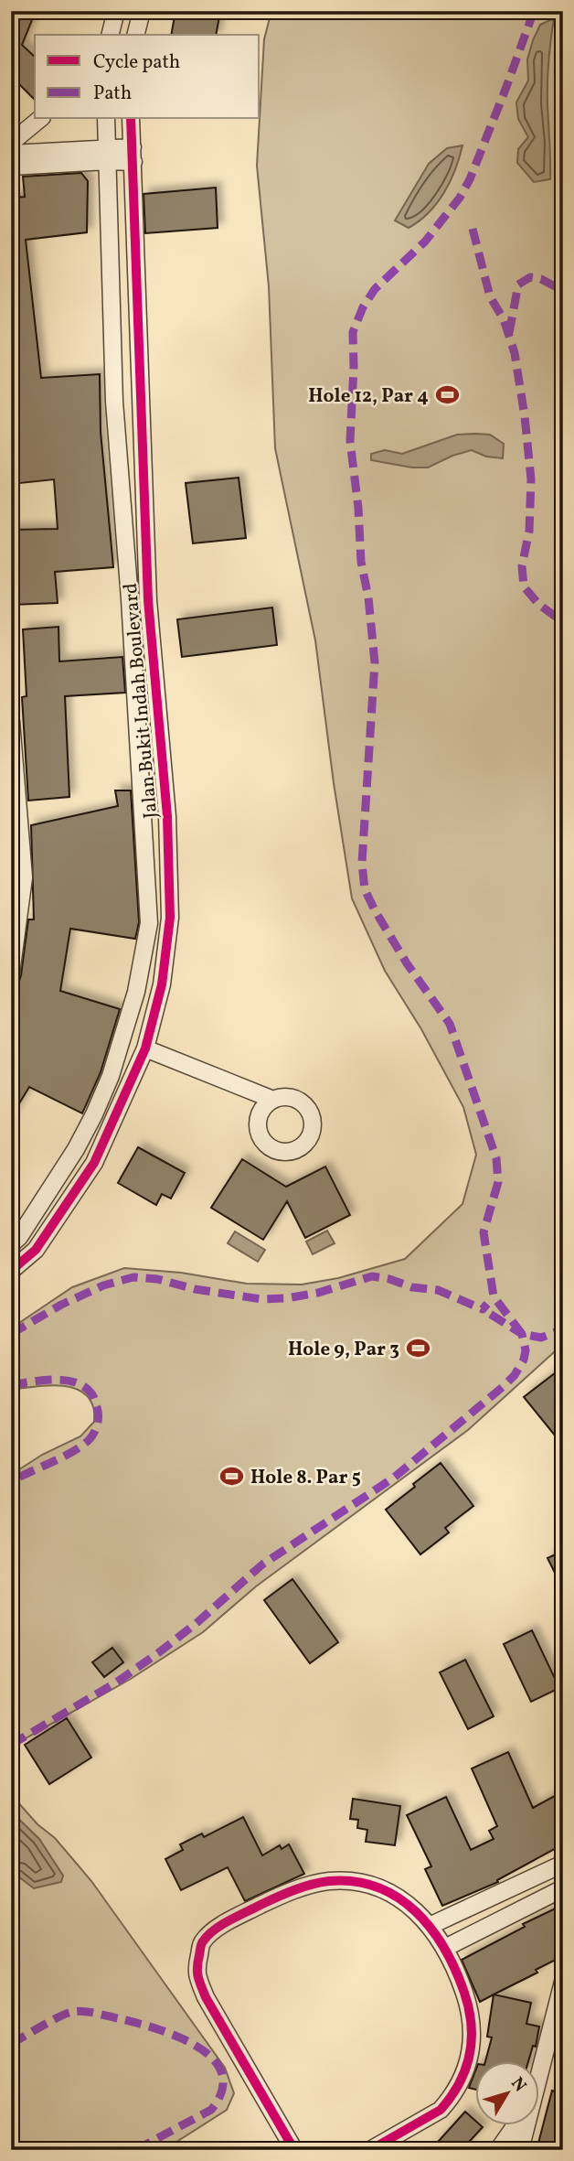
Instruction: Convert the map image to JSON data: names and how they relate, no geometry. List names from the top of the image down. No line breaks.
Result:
{"streets":{"street":["Jalan Bukit Indah Boulevard"]},"places":{"sports":["Hole 12, Par 4","Hole 9, Par 3","Hole 8. Par 5"]},"legend":["Cycle path","Path"],"north":"top right"}
